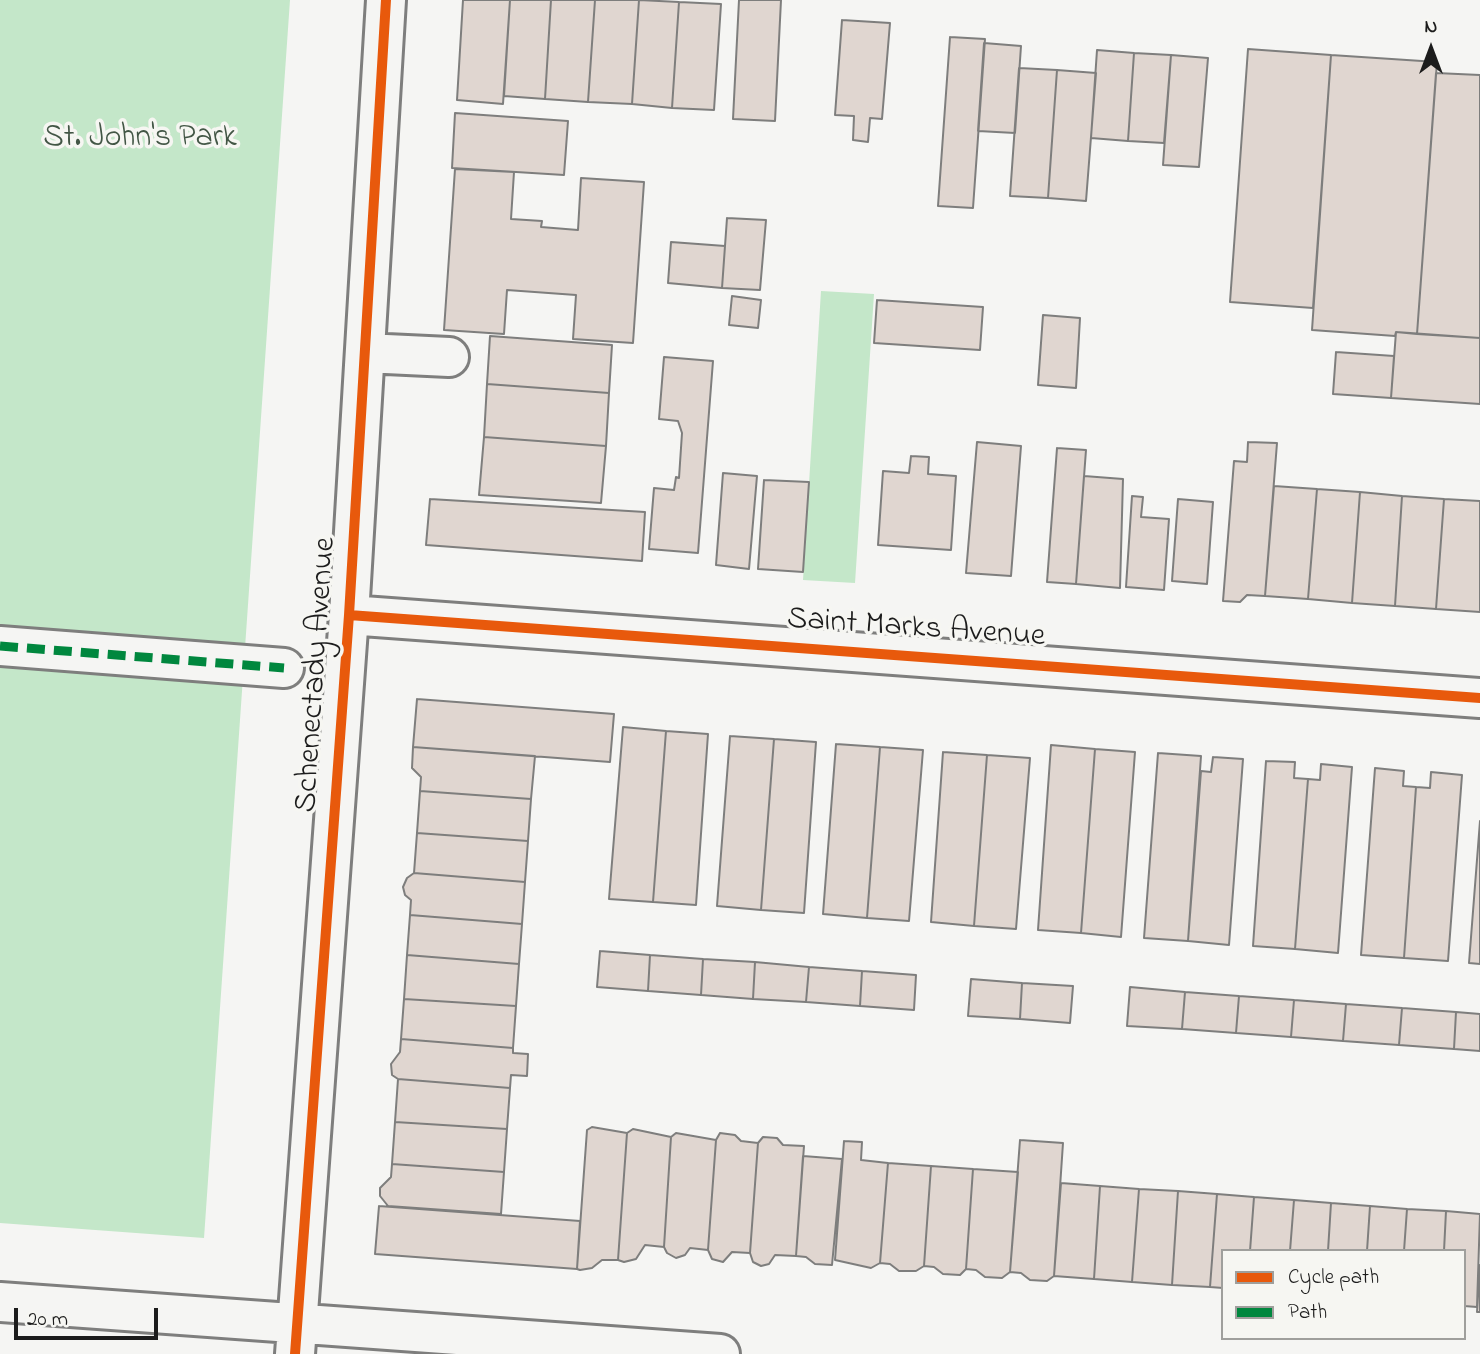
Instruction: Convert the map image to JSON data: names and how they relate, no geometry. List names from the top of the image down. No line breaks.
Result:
{"streets":{"street":["Saint Marks Avenue","Schenectady Avenue"]},"crossings":[["Saint Marks Avenue","Schenectady Avenue"]],"parks":["St. John's Park"],"legend":["Cycle path","Path"],"scale_bar":"20 m","north":"top"}
